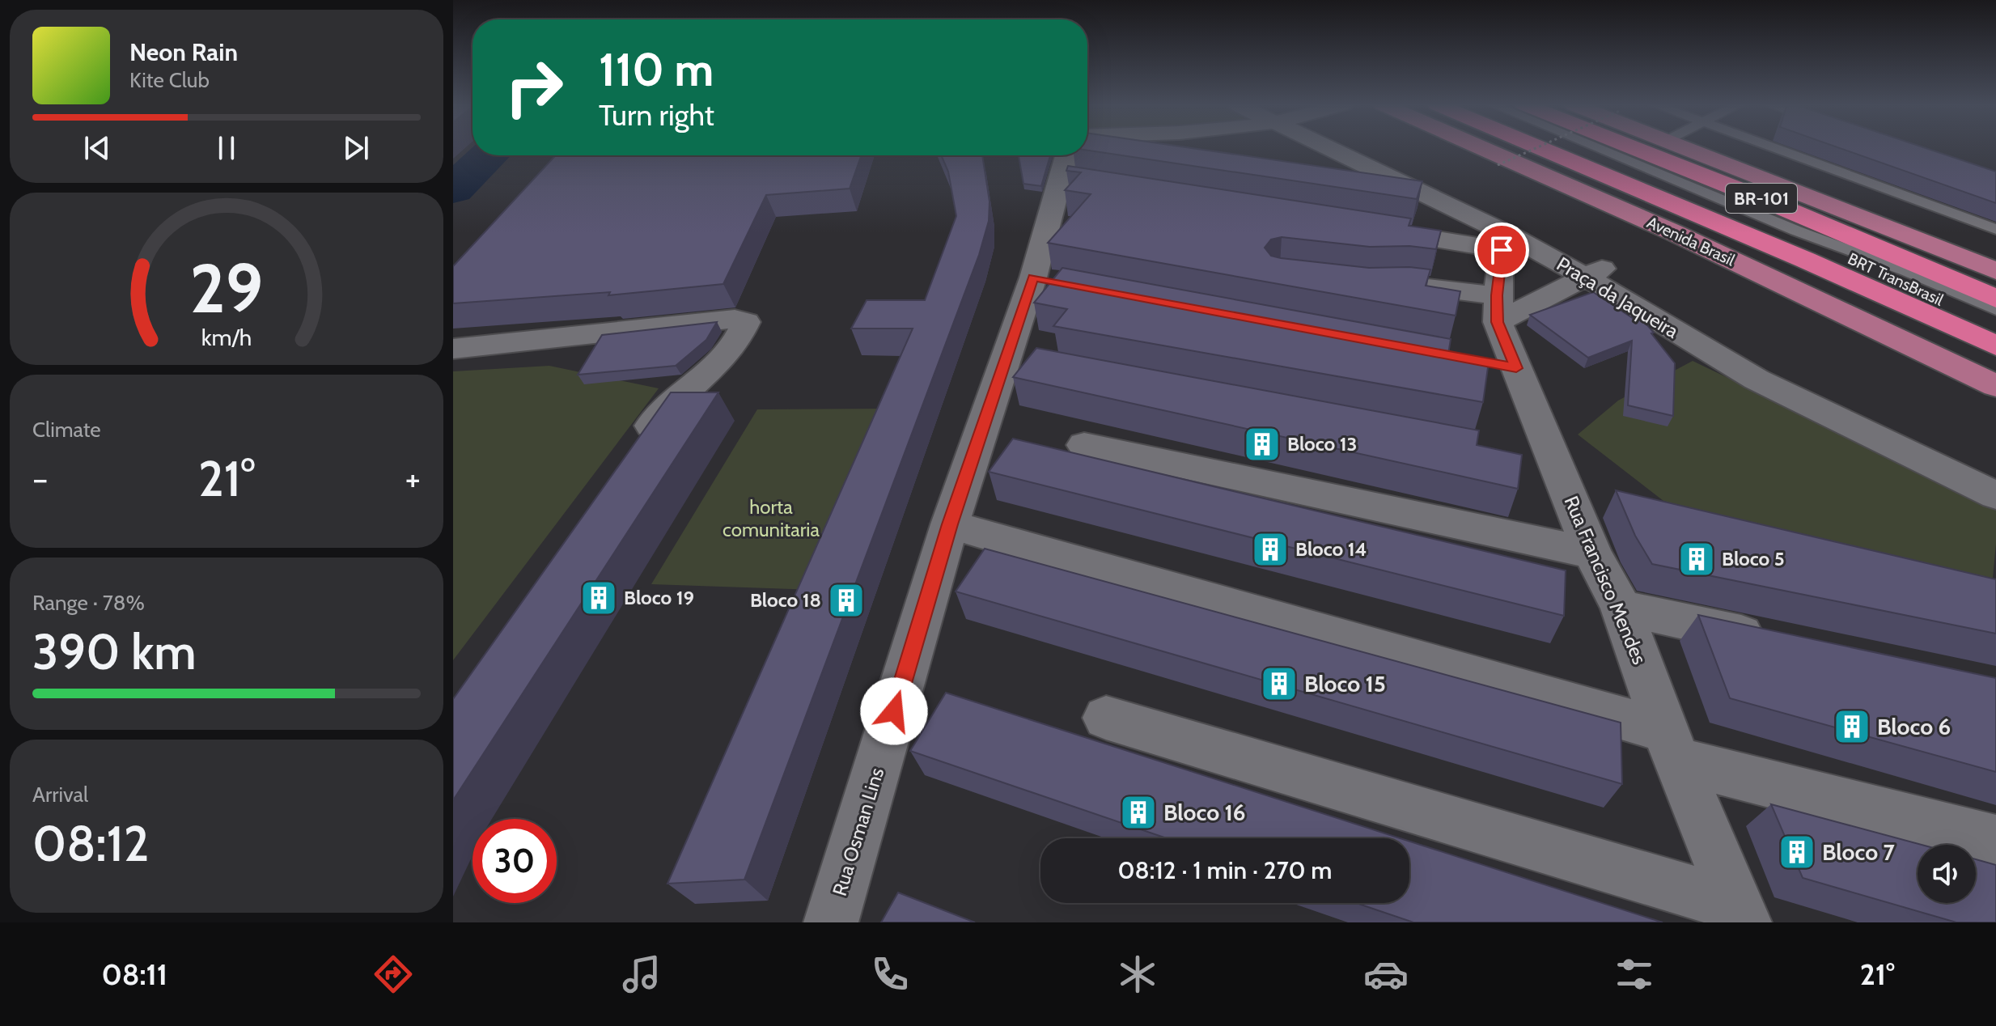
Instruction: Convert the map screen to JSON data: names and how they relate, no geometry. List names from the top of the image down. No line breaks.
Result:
{"streets":{"highway":["BR-101","Avenida Brasil"],"street":["Praça da Jaqueira","Rua Francisco Mendes","Rua Osman Lins"],"lane":["BRT TransBrasil"]},"crossings":[["Praça da Jaqueira","Rua Francisco Mendes"]],"parks":["horta comunitaria"],"places":{"building":["Bloco 13","Bloco 14","Bloco 5","Bloco 19","Bloco 18","Bloco 15","Bloco 6","Bloco 16","Bloco 7"]},"page":{"turn":["110 m","Turn right"],"song":["Neon Rain","Kite Club"],"tile":["Climate",["Range · 78%","390 km"],["Arrival","08:12"]],"heat":["−","21°","+"],"limit":"30","trip":"08:12 · 1 min · 270 m","tabs":["08:11","21°"],"gauge":["29","km/h"]}}
